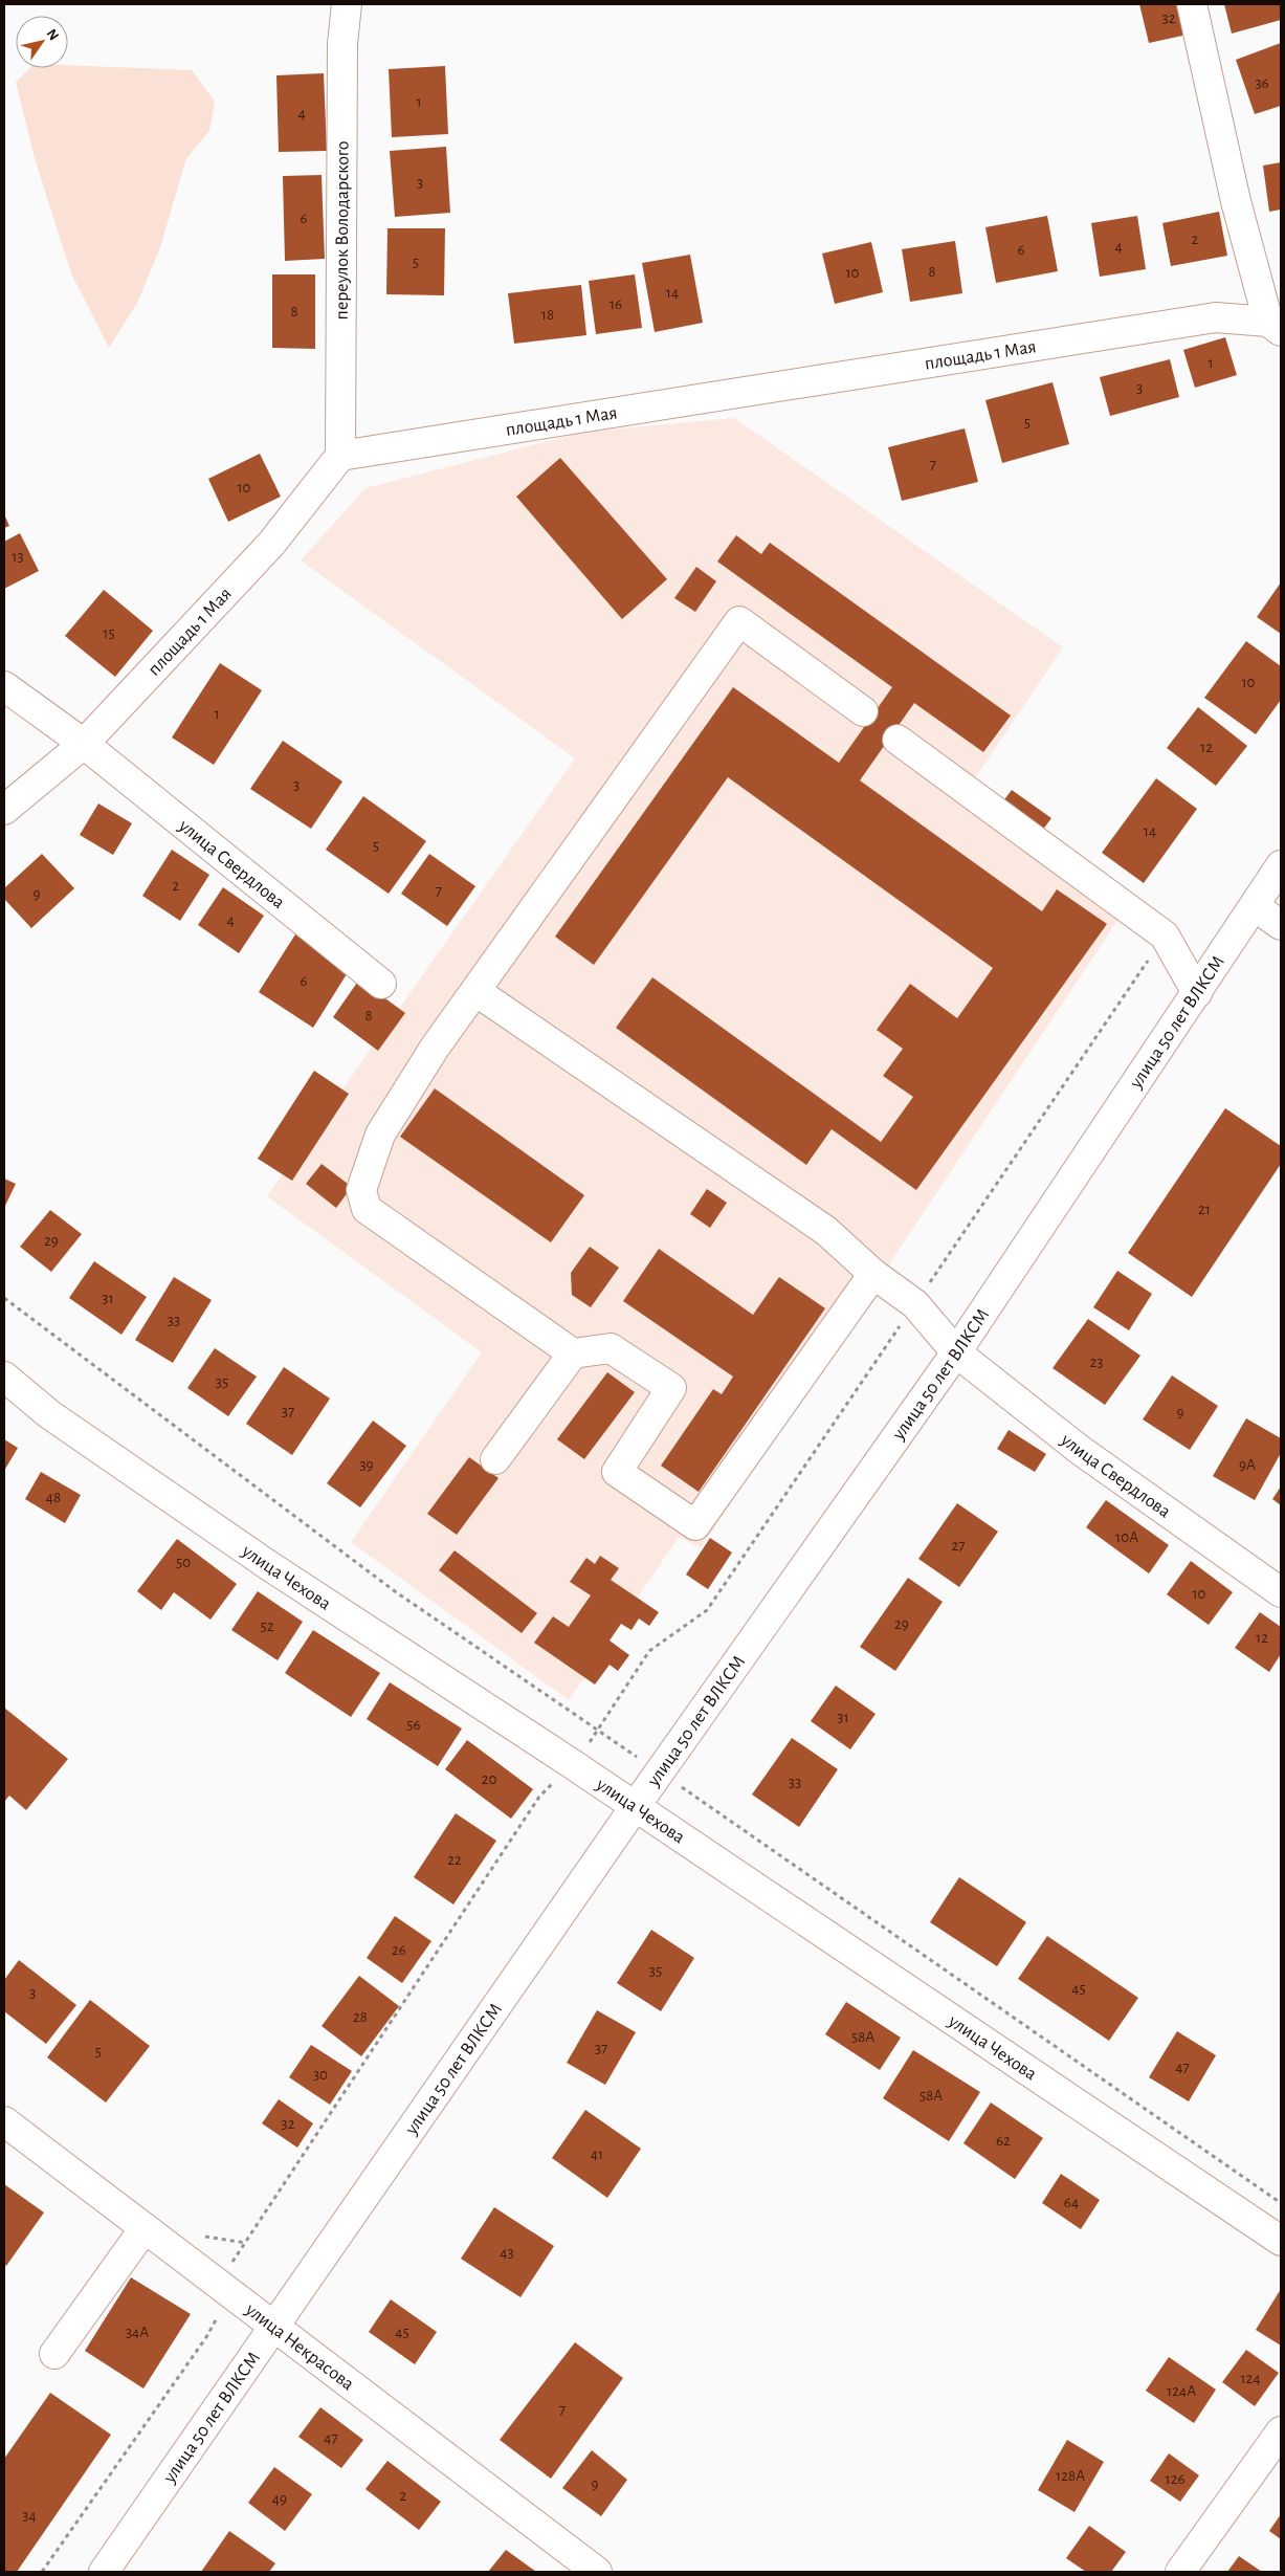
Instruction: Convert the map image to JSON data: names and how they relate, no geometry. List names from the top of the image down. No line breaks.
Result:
{"streets":{"street":["переулок Володарского","площадь 1 Мая","улица Свердлова","улица 50 лет ВЛКСМ","улица Чехова","улица Некрасова"]},"crossings":[["переулок Володарского","площадь 1 Мая"],["площадь 1 Мая","улица Свердлова"],["улица Свердлова","улица 50 лет ВЛКСМ"],["улица 50 лет ВЛКСМ","улица Чехова"],["улица 50 лет ВЛКСМ","улица Некрасова"]],"house_numbers":["32","36","1","4","3","6","2","4","6","5","8","10","14","16","8","18","1","3","5","7","10","13","15","10","1","12","3","14","5","2","7","9","4","6","8","21","29","31","33","23","35","37","9","39","9А","48","10А","27","50","10","29","52","12","31","56","20","33","22","26","35","45","3","28","58А","37","5","47","30","58А","32","62","41","64","43","34А","45","124","124А","7","47","128А","126","9","2","49","34"],"north":"top right"}
